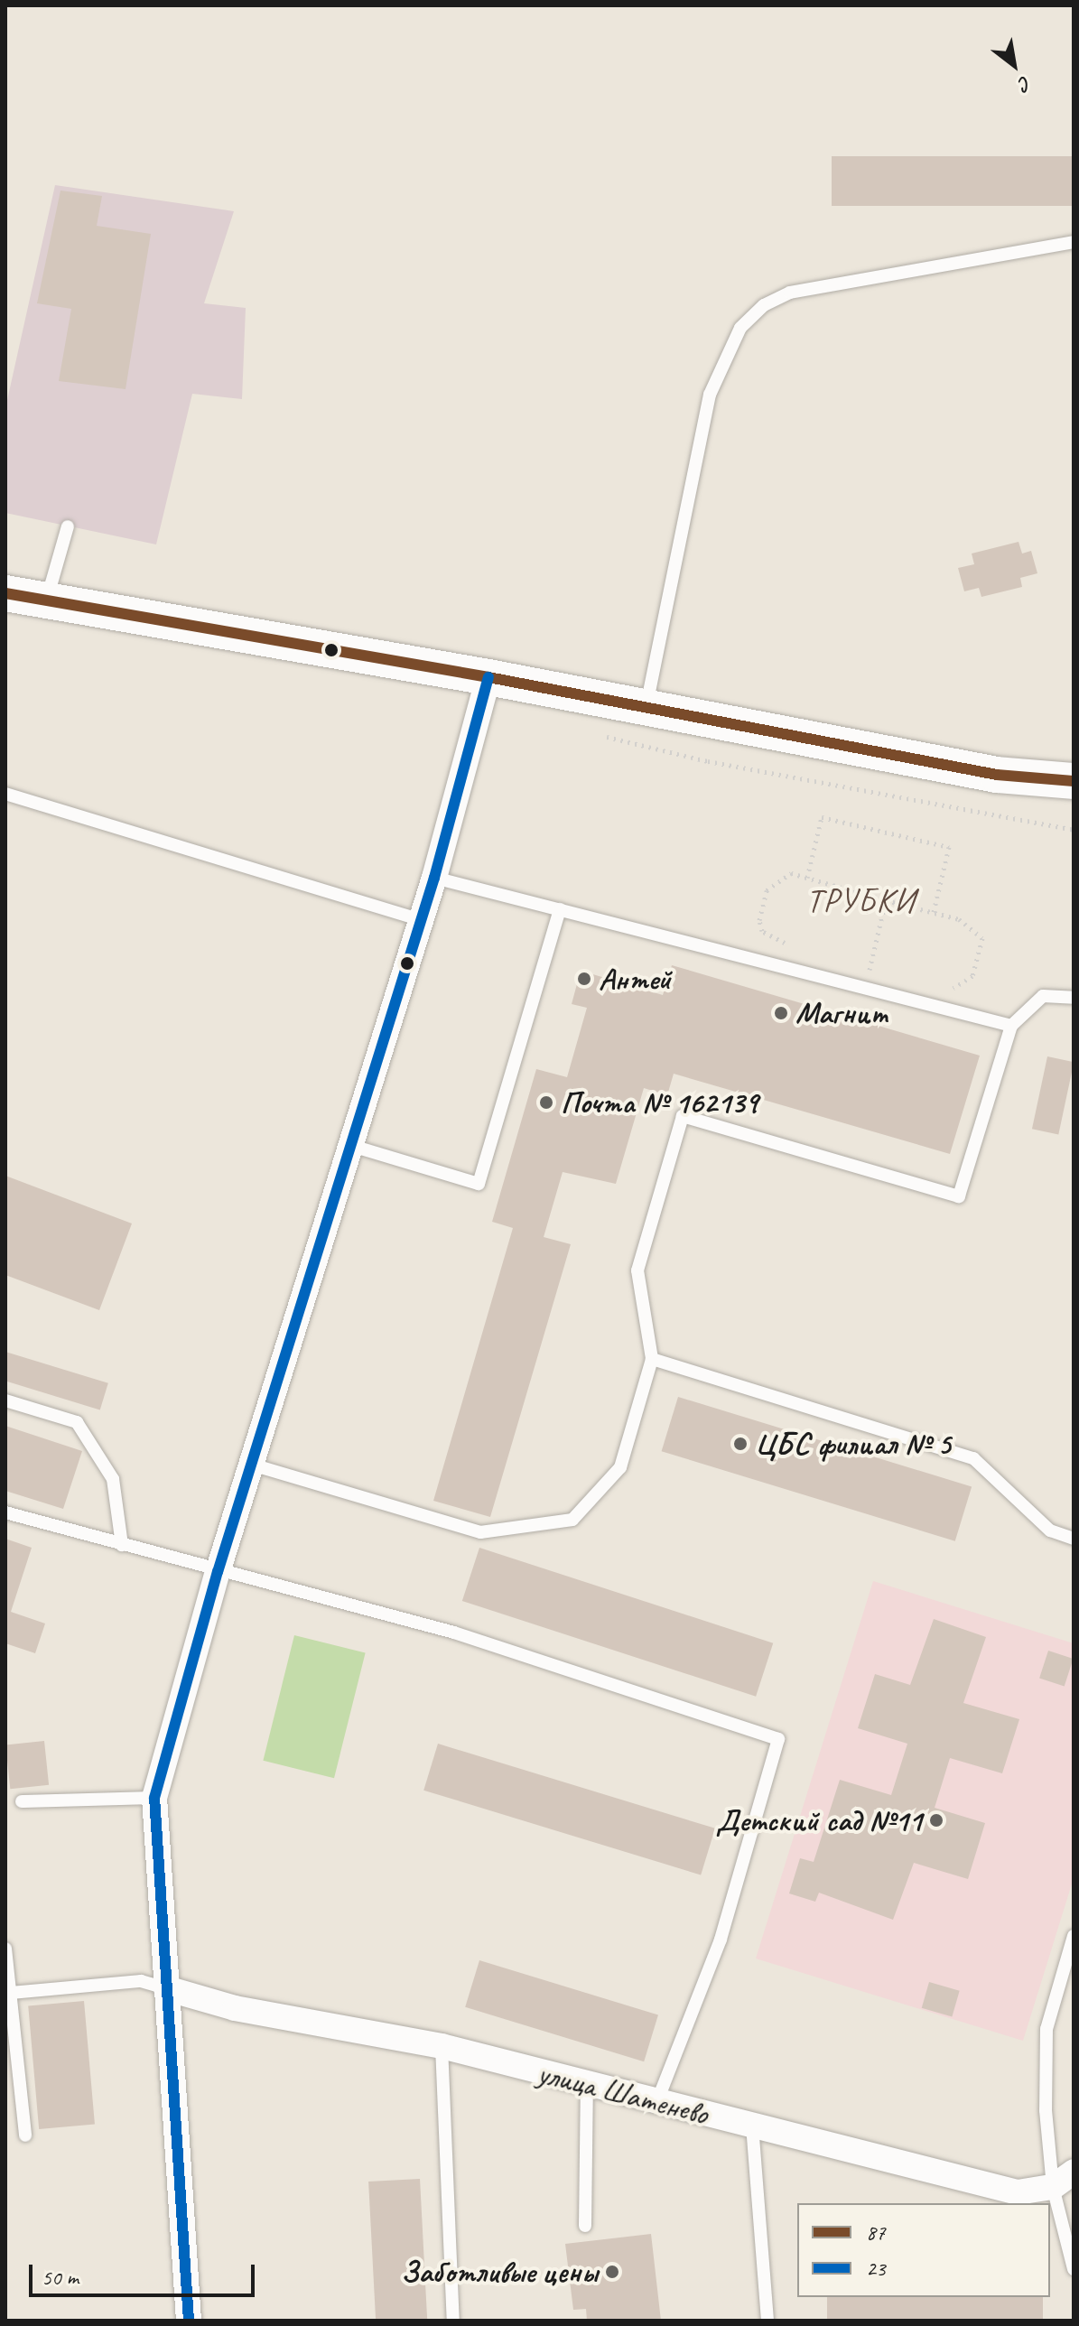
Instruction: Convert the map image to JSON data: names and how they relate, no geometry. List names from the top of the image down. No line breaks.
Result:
{"streets":{"street":["улица Шатенево"]},"districts":["ТРУБКИ"],"places":["Антей","Магнит","Почта № 162139","ЦБС филиал № 5","Детский сад №11","Заботливые цены"],"lines":["transit line 87","transit line 23"],"legend":["87","23"],"scale_bar":"50 m","north":"bottom right"}
